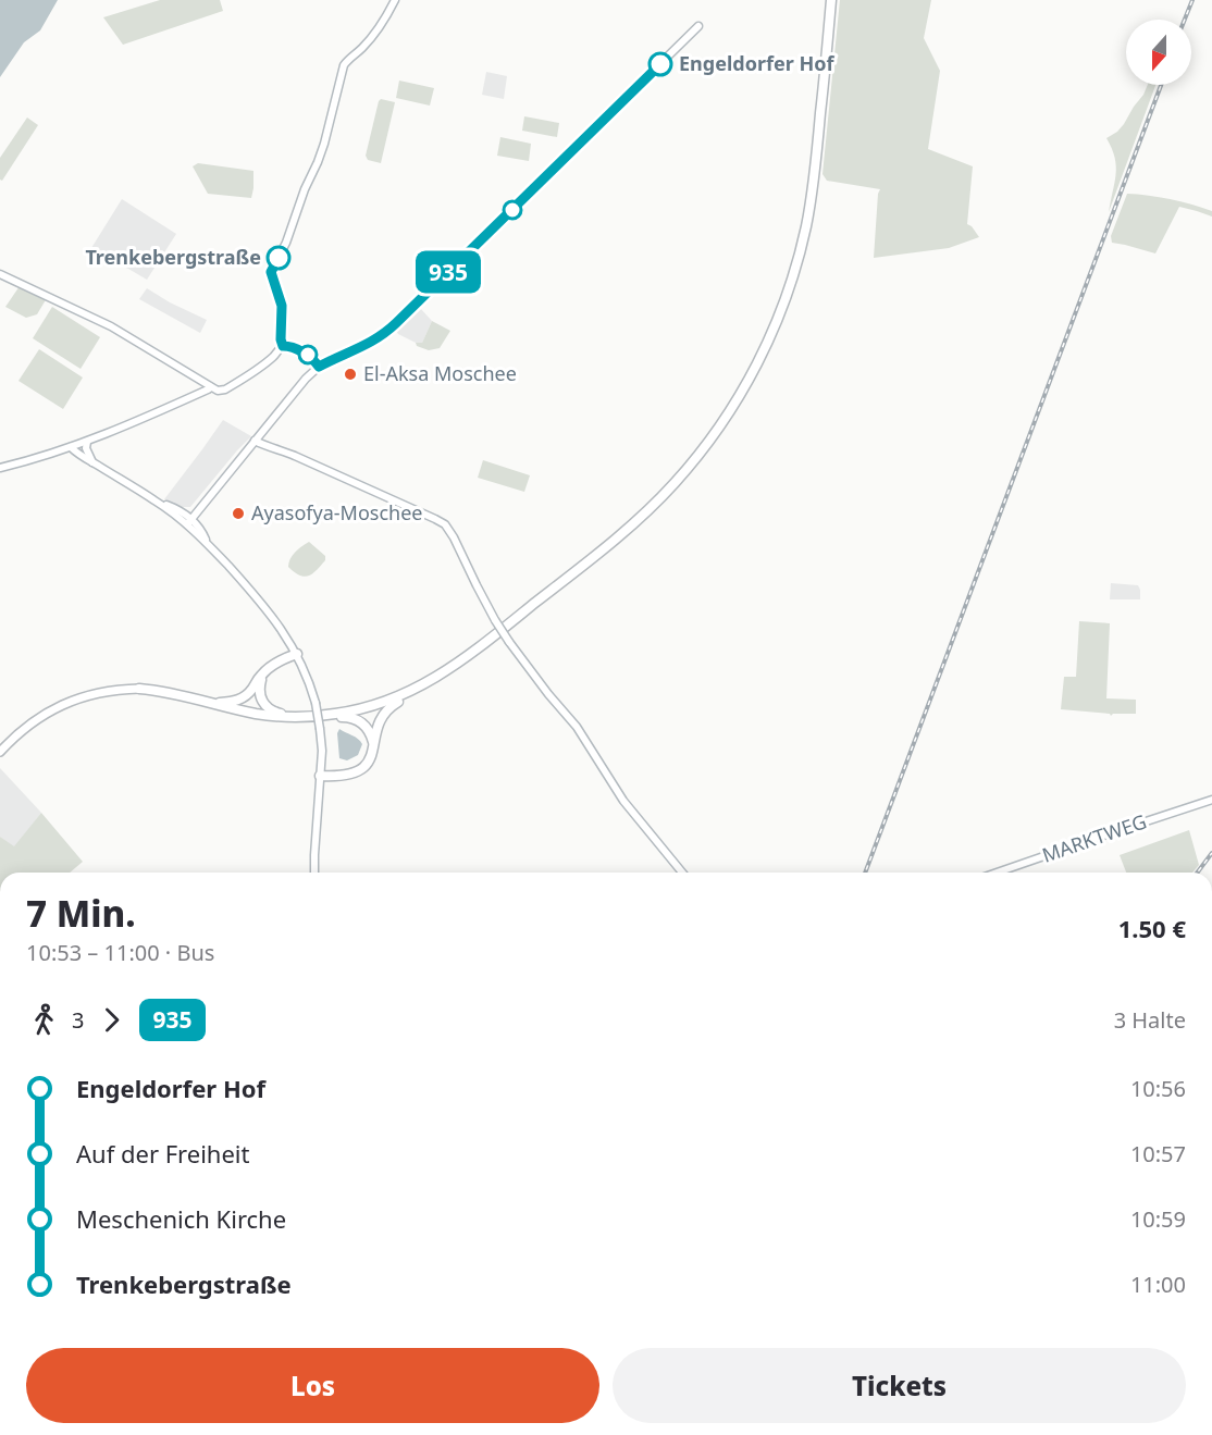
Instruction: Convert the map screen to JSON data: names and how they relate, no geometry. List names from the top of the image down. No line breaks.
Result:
{"streets":{"street":["MARKTWEG"]},"places":["Engeldorfer Hof","Trenkebergstraße","El-Aksa Moschee","Ayasofya-Moschee"],"lines":["bus line 935"],"north":"bottom","page":{"on_map":"935","heading":["7 Min.","10:53 – 11:00 · Bus","1.50 €"],"legs":["3","935","3 Halte"],"list":[{"name":"Engeldorfer Hof","value":"10:56"},{"name":"Auf der Freiheit","value":"10:57"},{"name":"Meschenich Kirche","value":"10:59"},{"name":"Trenkebergstraße","value":"11:00"}],"buttons":["Los","Tickets"]}}
